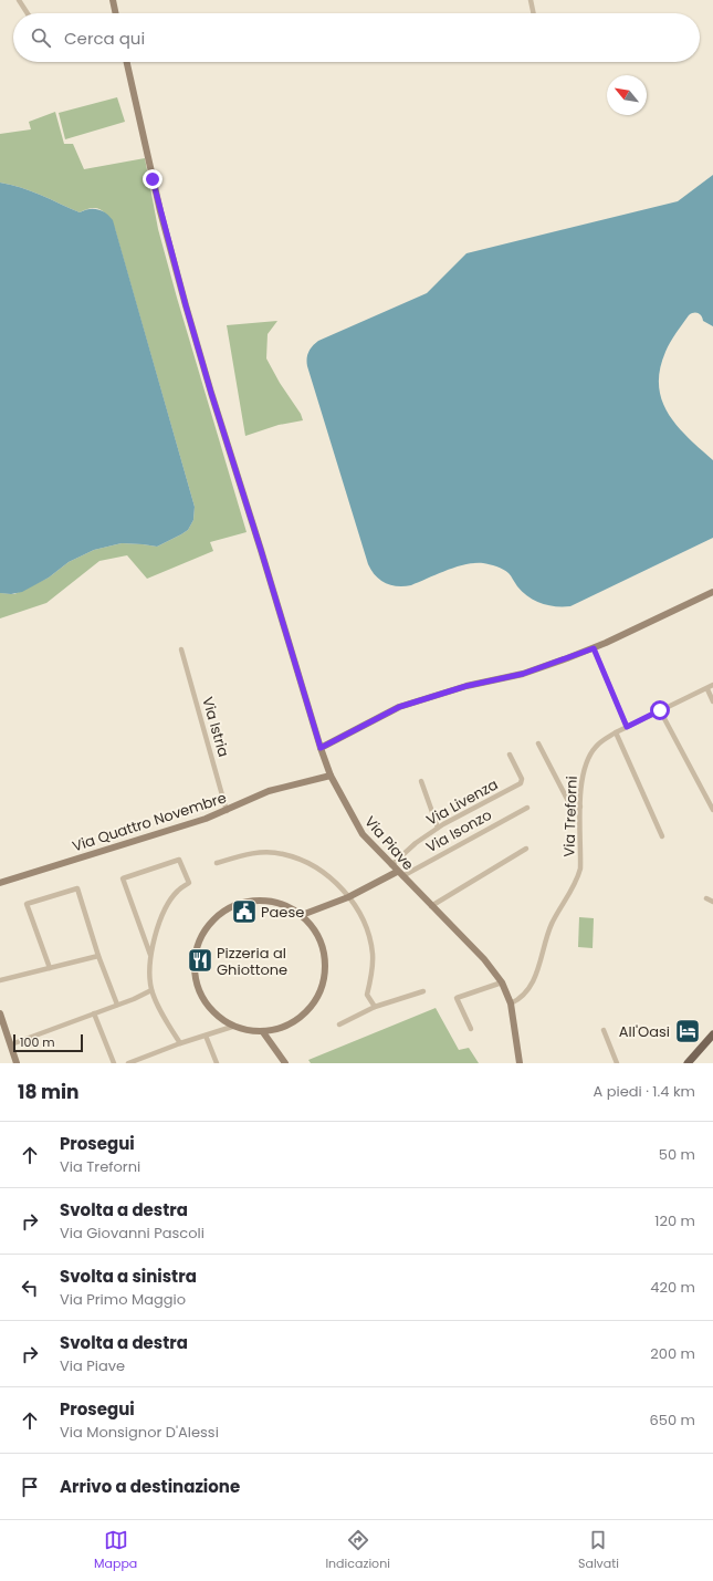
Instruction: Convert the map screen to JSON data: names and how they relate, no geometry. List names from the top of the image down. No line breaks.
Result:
{"streets":{"main road":["Via Quattro Novembre","Via Piave"],"street":["Via Istria","Via Livenza","Via Treforni","Via Isonzo"]},"crossings":[["Via Istria","Via Quattro Novembre"],["Via Livenza","Via Piave"],["Via Treforni","Via Piave"],["Via Quattro Novembre","Via Piave"],["Via Isonzo","Via Piave"]],"places":{"public building":["Paese"],"restaurant":["Pizzeria al Ghiottone"],"hotel":["All'Oasi"]},"scale_bar":"100 m","north":"top left","page":{"search":"Cerca qui","scale":"100 m","heading":["18 min","A piedi · 1.4 km"],"list":[["Prosegui","Via Treforni","50 m"],["Svolta a destra","Via Giovanni Pascoli","120 m"],["Svolta a sinistra","Via Primo Maggio","420 m"],["Svolta a destra","Via Piave","200 m"],["Prosegui","Via Monsignor D'Alessi","650 m"],"Arrivo a destinazione"],"nav":["Mappa","Indicazioni","Salvati"]}}
